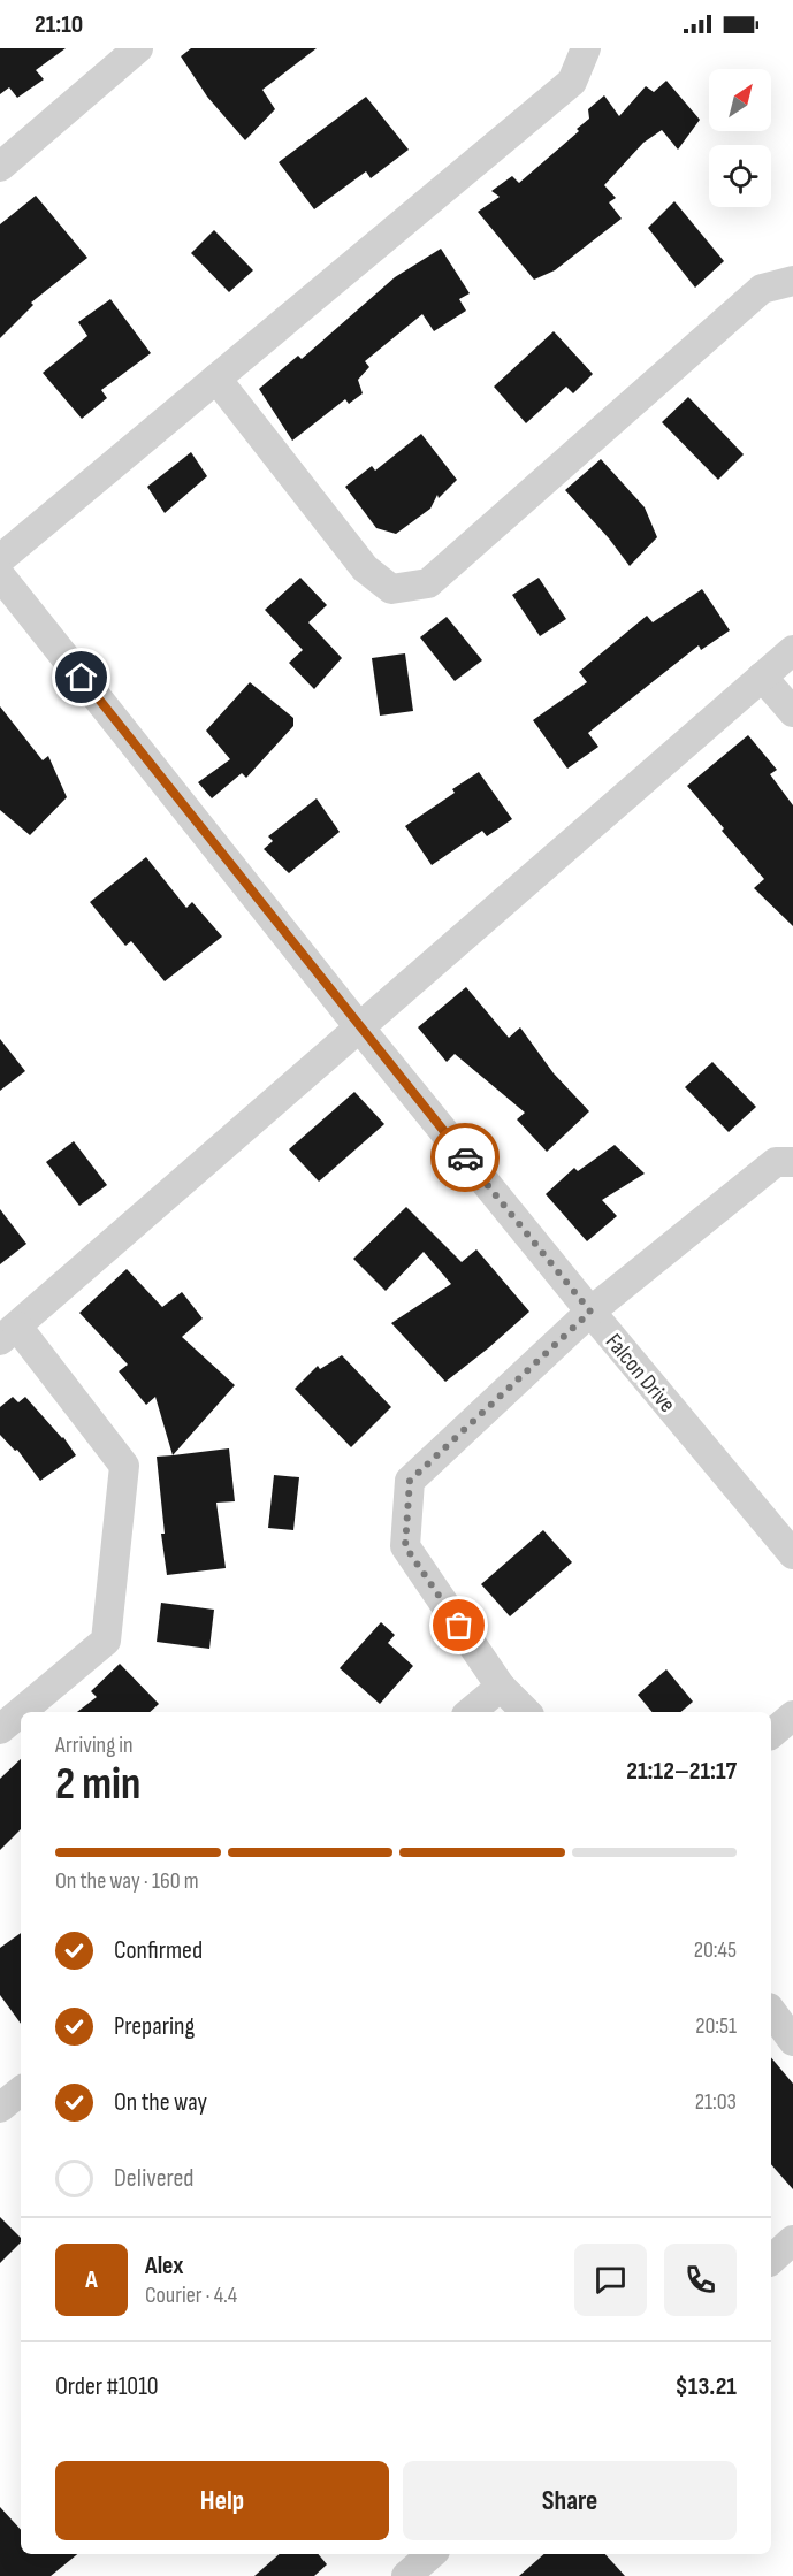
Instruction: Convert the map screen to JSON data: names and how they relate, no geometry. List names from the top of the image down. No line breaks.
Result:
{"streets":{"street":["Falcon Drive"]},"north":"top right","page":{"status":"21:10","heading":["2 min","Arriving in","21:12–21:17"],"panel":["Alex","Courier · 4.4","Order #1010","$13.21"],"bar":"On the way · 160 m","list":[["Confirmed","20:45"],["Preparing","20:51"],["On the way","21:03"],"Delivered"],"round":"A","buttons":["Help","Share"]}}
